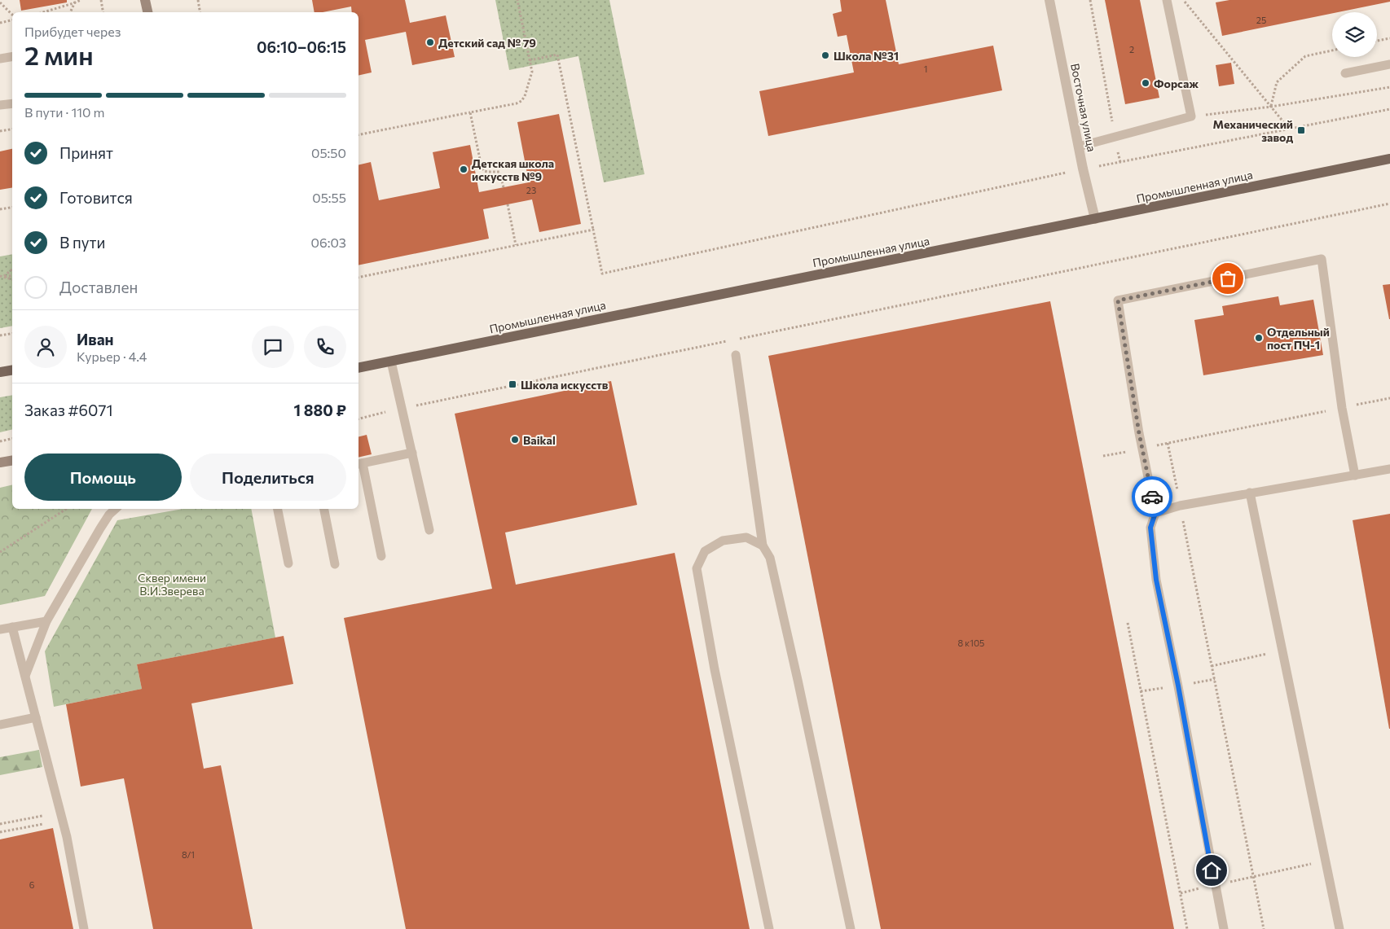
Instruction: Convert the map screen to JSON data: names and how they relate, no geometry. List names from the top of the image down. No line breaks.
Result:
{"streets":{"main road":["Промышленная улица"],"street":["Восточная улица"]},"crossings":[["Восточная улица","Промышленная улица"]],"parks":["Сквер имени В.И.Зверева"],"places":{"other":["Детский сад № 79","Школа №31","Форсаж","Детская школа искусств №9","Отдельный пост ПЧ-1","Baikal"],"transit":["Механический завод","Школа искусств"]},"house_numbers":["25","2","1","23","8 к105","8/1","6"],"page":{"heading":["2 мин","Прибудет через","06:10–06:15"],"panel":["Иван","Курьер · 4.4","Заказ #6071","1 880 ₽"],"bar":"В пути · 110 m","list":[["Принят","05:50"],["Готовится","05:55"],["В пути","06:03"],"Доставлен"],"buttons":["Помощь","Поделиться"]}}
